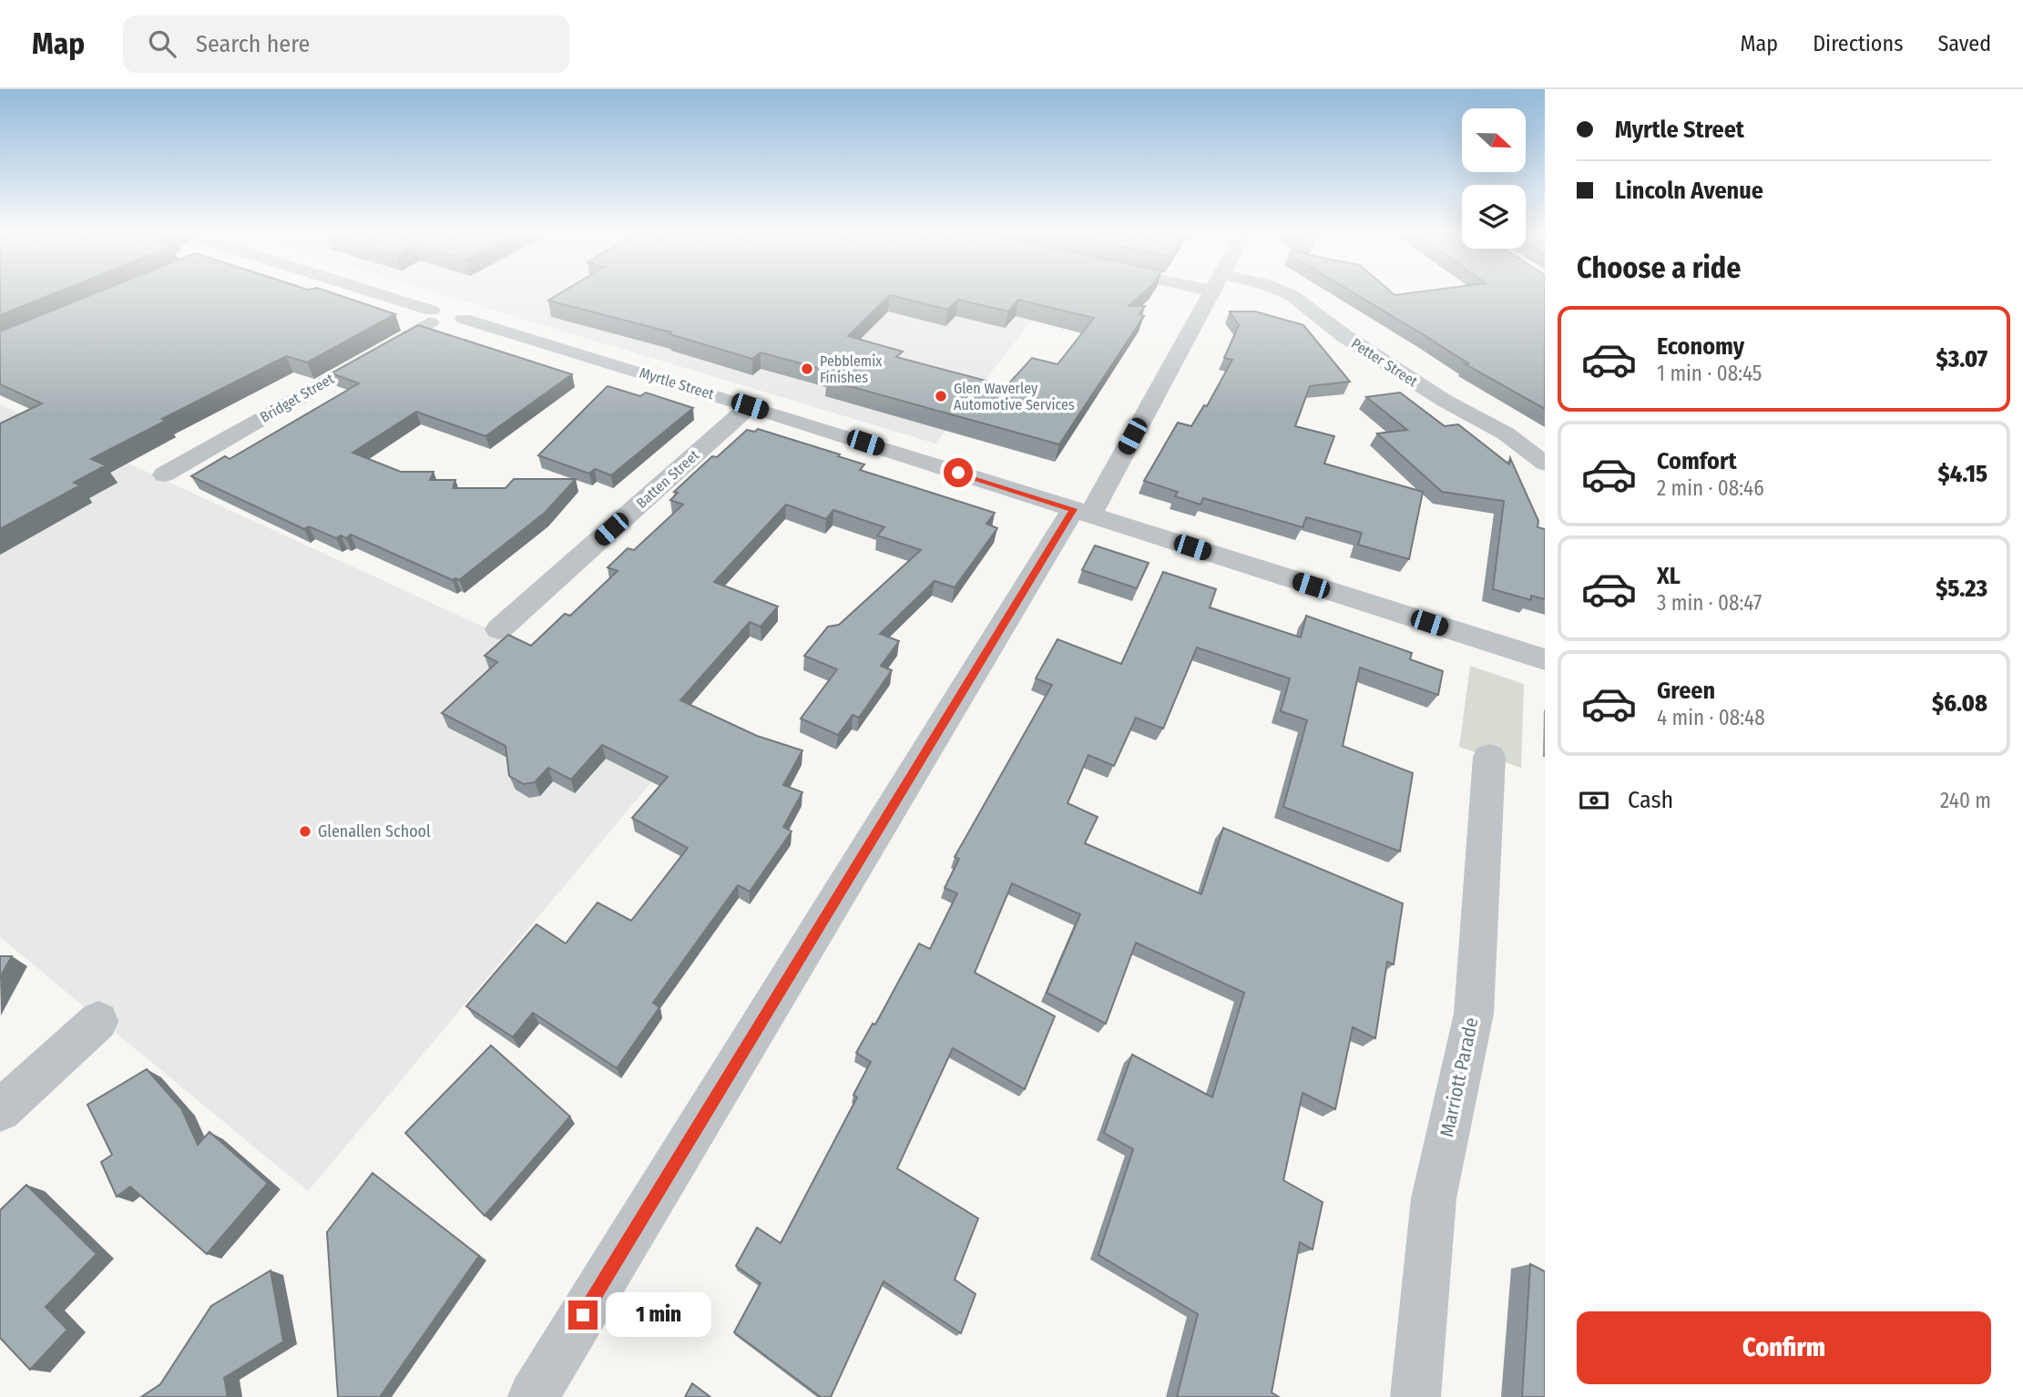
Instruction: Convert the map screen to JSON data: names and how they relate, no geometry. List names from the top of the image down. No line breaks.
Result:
{"streets":{"street":["Petter Street","Myrtle Street","Bridget Street","Batten Street","Marriott Parade"]},"crossings":[["Myrtle Street","Bridget Street"],["Myrtle Street","Batten Street"]],"places":["Pebblemix Finishes","Glen Waverley Automotive Services","Glenallen School"],"north":"right","page":{"header":"Map","search":"Search here","nav":["Map","Directions","Saved"],"banner":["Myrtle Street","Lincoln Avenue"],"heading":"Choose a ride","list":[{"name":"Economy","note":"1 min · 08:45","value":"$3.07"},{"name":"Comfort","note":"2 min · 08:46","value":"$4.15"},{"name":"XL","note":"3 min · 08:47","value":"$5.23"},{"name":"Green","note":"4 min · 08:48","value":"$6.08"}],"pay":["Cash","240 m"],"bubble":"1 min","buttons":"Confirm"}}
